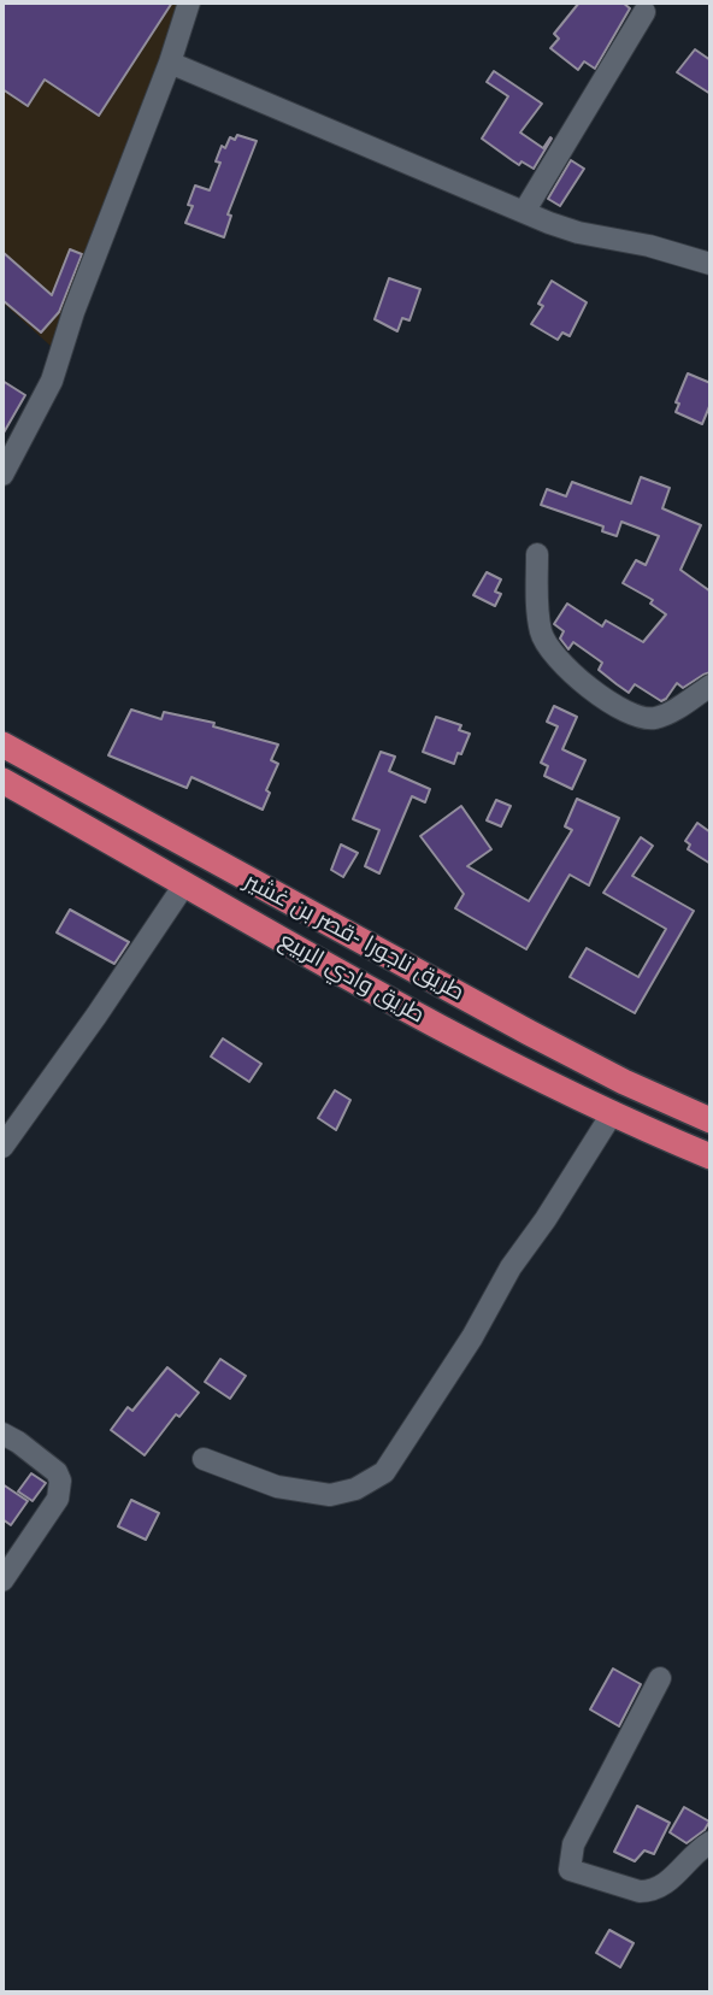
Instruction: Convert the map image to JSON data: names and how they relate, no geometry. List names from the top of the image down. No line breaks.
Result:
{"streets":{"highway":["طريق تاجورا -قصر بن غشير","طريق وادي الربيع"]}}
